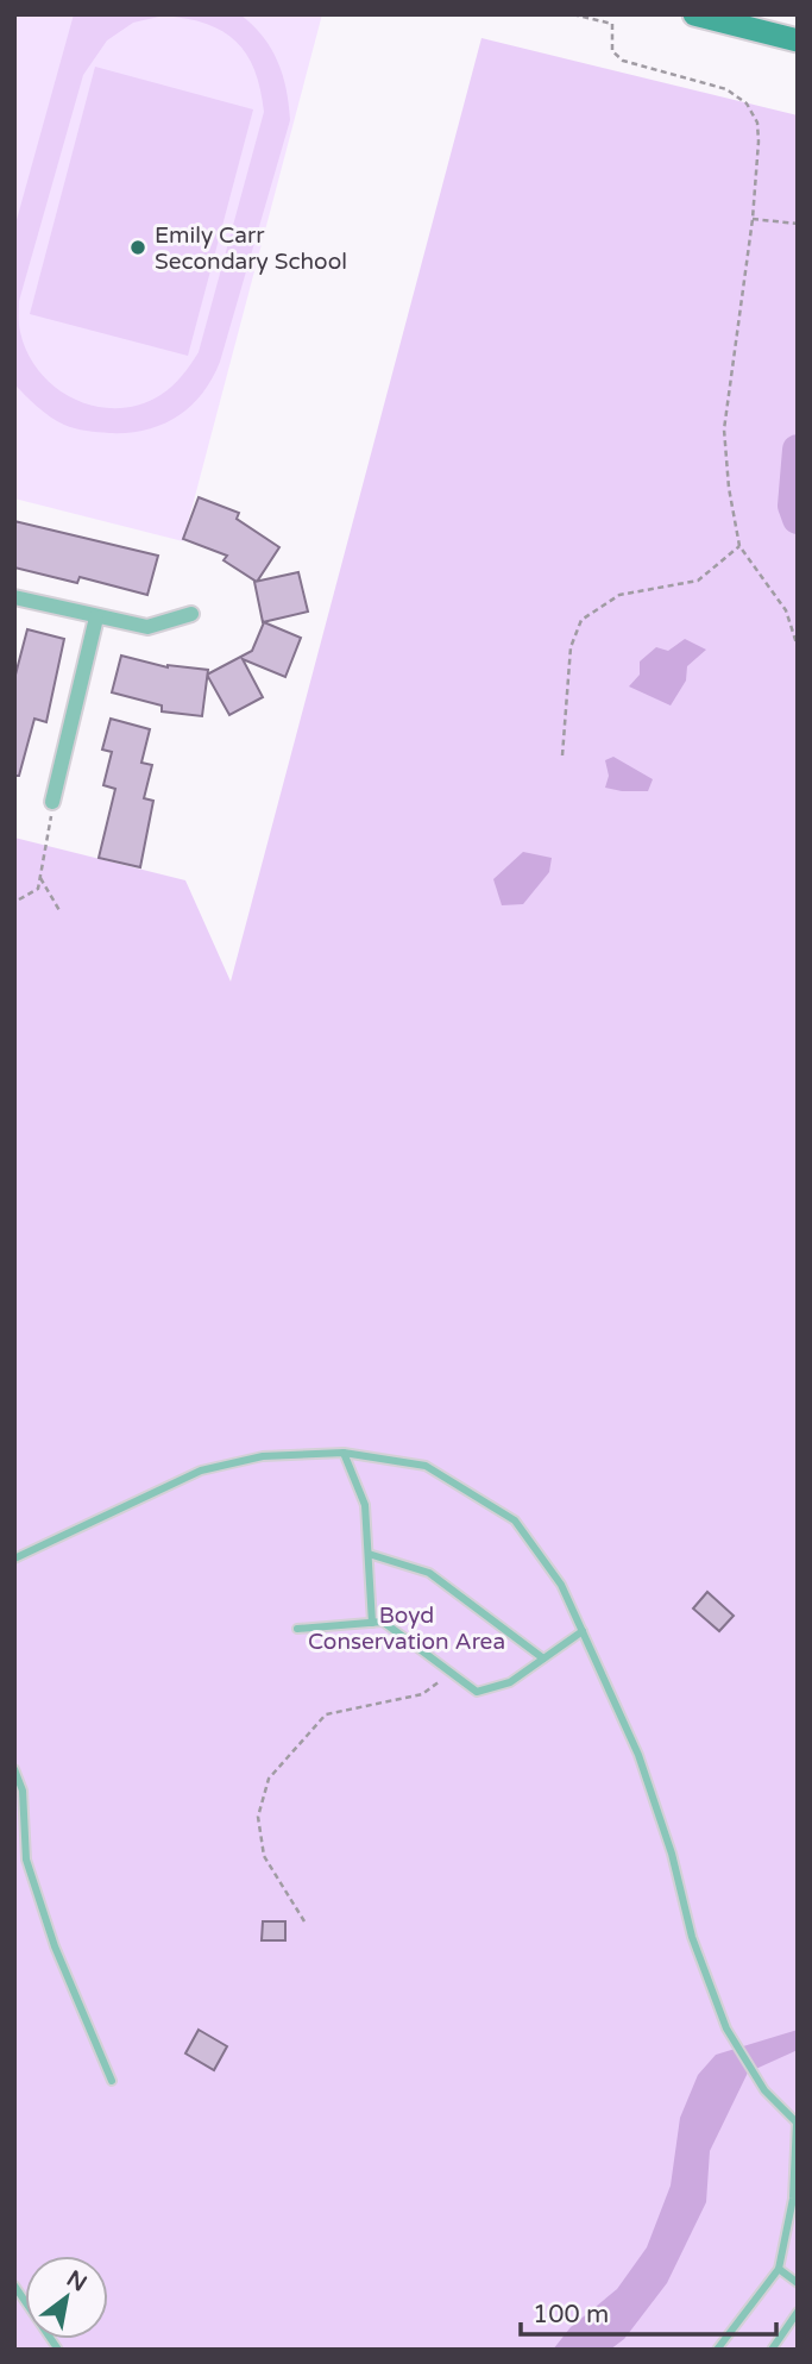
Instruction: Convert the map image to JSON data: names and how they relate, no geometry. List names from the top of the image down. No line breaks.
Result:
{"parks":["Boyd Conservation Area"],"places":["Emily Carr Secondary School"],"scale_bar":"100 m","north":"top right"}
